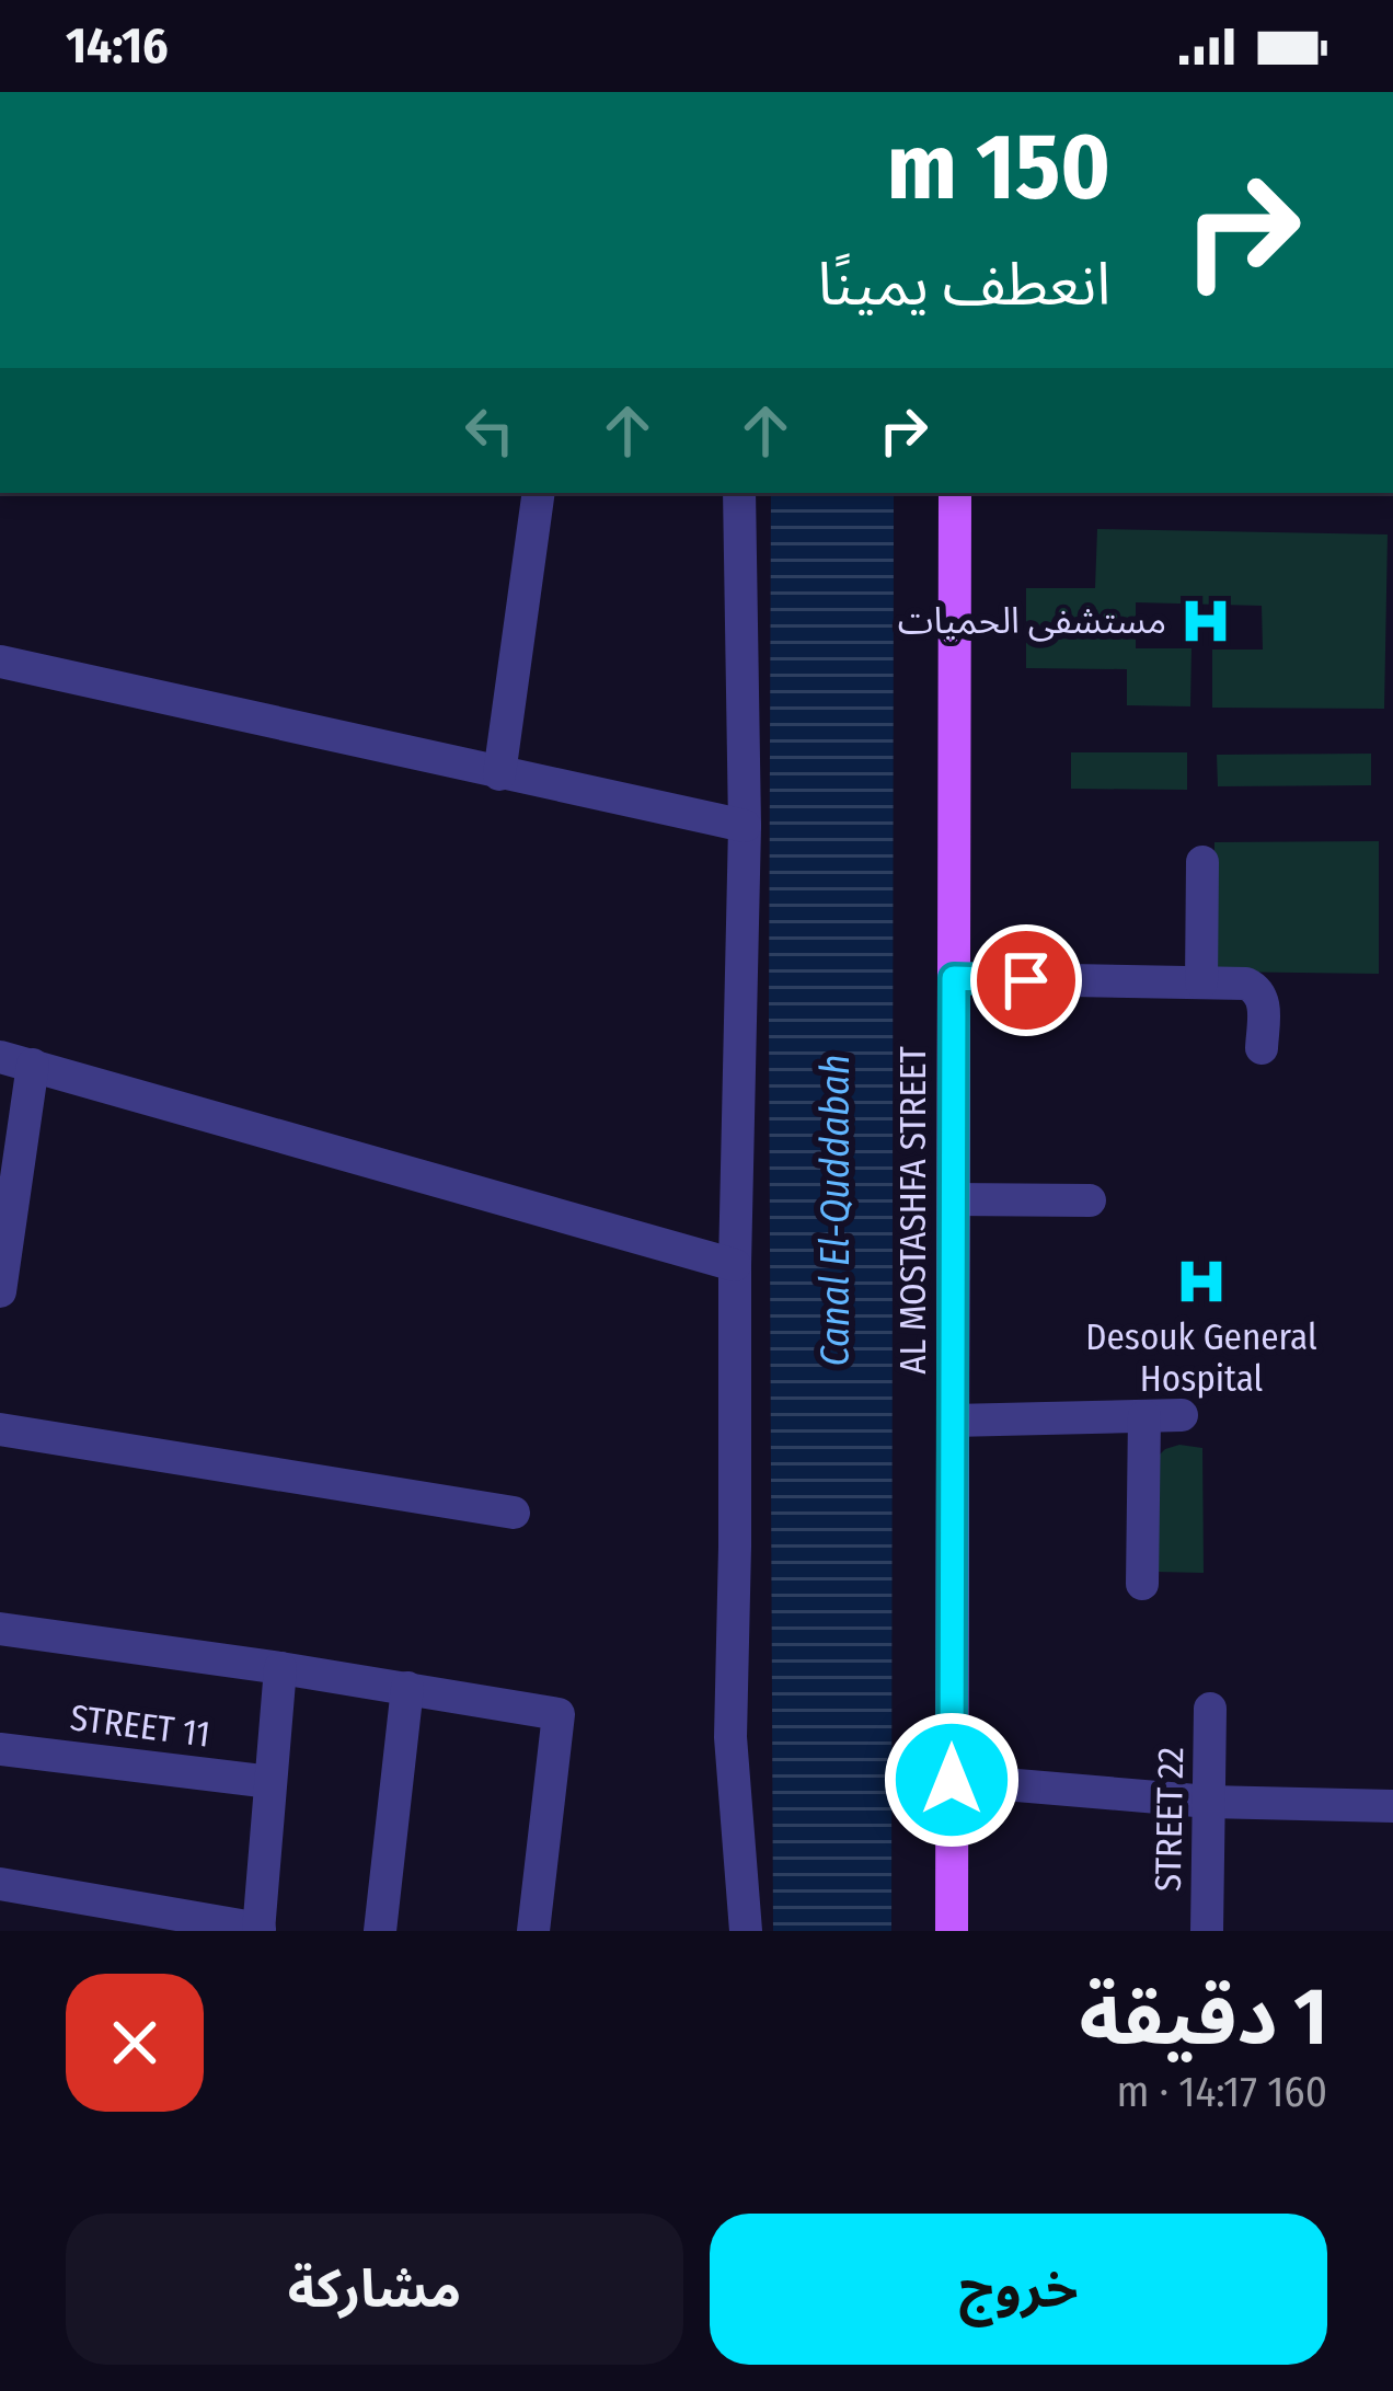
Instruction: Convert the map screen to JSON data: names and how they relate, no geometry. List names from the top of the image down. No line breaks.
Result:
{"streets":{"main road":["AL MOSTASHFA STREET"],"street":["STREET 11","STREET 22"]},"water":["Canal El-Quddabah"],"places":{"hospital":["مستشفى الحميات","Desouk General Hospital"]},"page":{"status":"14:16","turn":["150 m","انعطف يمينًا"],"heading":["1 دقيقة","160 m · 14:17"],"buttons":["خروج","مشاركة"]}}
